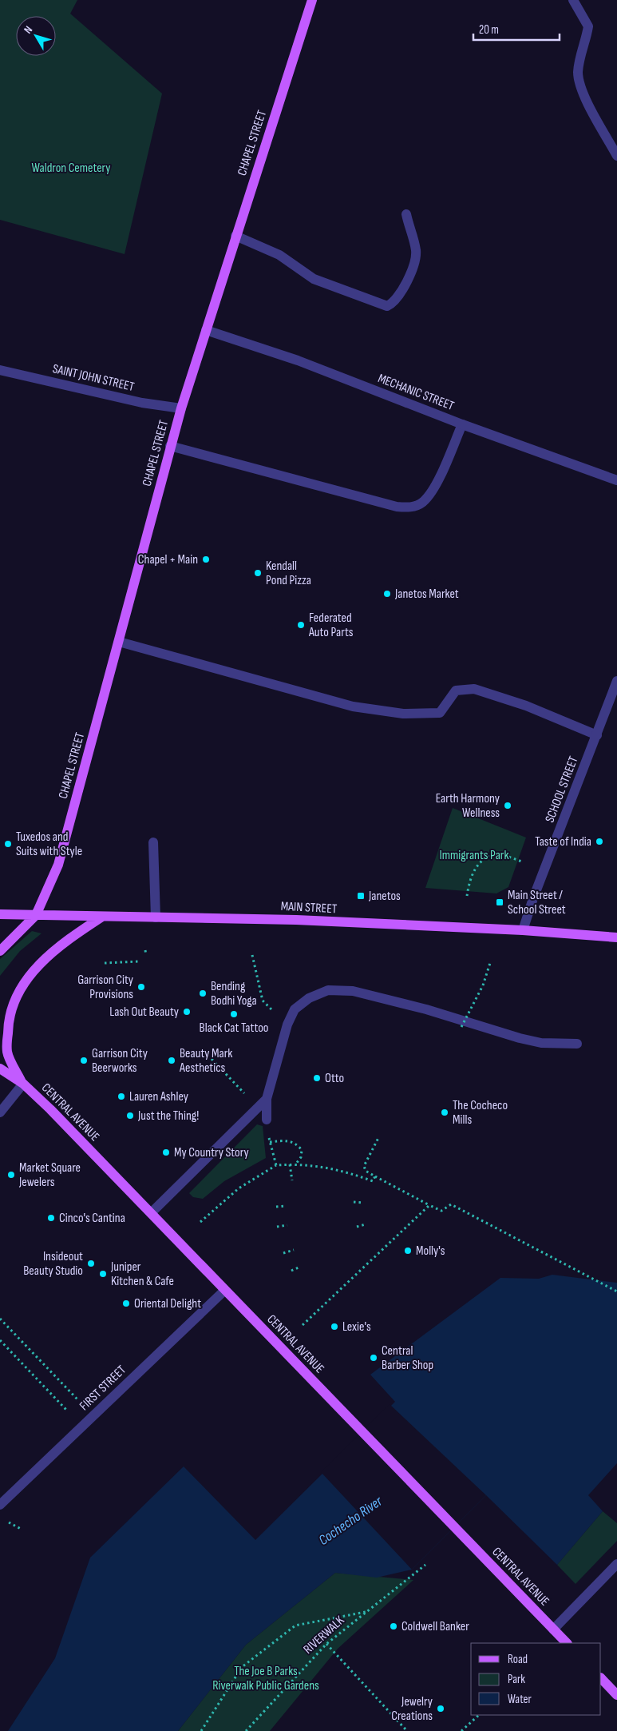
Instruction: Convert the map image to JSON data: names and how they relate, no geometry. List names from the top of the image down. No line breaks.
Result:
{"streets":{"main road":["CHAPEL STREET","MAIN STREET","CENTRAL AVENUE"],"street":["SAINT JOHN STREET","MECHANIC STREET","SCHOOL STREET","FIRST STREET"],"path":["RIVERWALK"]},"crossings":[["CHAPEL STREET","SAINT JOHN STREET"],["CHAPEL STREET","MECHANIC STREET"],["CHAPEL STREET","MAIN STREET"],["SCHOOL STREET","MAIN STREET"],["CENTRAL AVENUE","FIRST STREET"]],"water":["Cochecho River"],"parks":["Waldron Cemetery","Immigrants Park","The Joe B Parks Riverwalk Public Gardens"],"places":{"other":["Chapel + Main","Kendall Pond Pizza","Janetos Market","Federated Auto Parts","Earth Harmony Wellness","Taste of India","Tuxedos and Suits with Style","Garrison City Provisions","Bending Bodhi Yoga","Lash Out Beauty","Black Cat Tattoo","Garrison City Beerworks","Beauty Mark Aesthetics","Otto","Lauren Ashley","The Cocheco Mills","Just the Thing!","My Country Story","Market Square Jewelers","Cinco's Cantina","Molly's","Insideout Beauty Studio","Juniper Kitchen & Cafe","Oriental Delight","Lexie's","Central Barber Shop","Coldwell Banker","Jewelry Creations"],"transit":["Janetos","Main Street / School Street"]},"legend":["Road","Park","Water"],"scale_bar":"20 m","north":"top left"}
